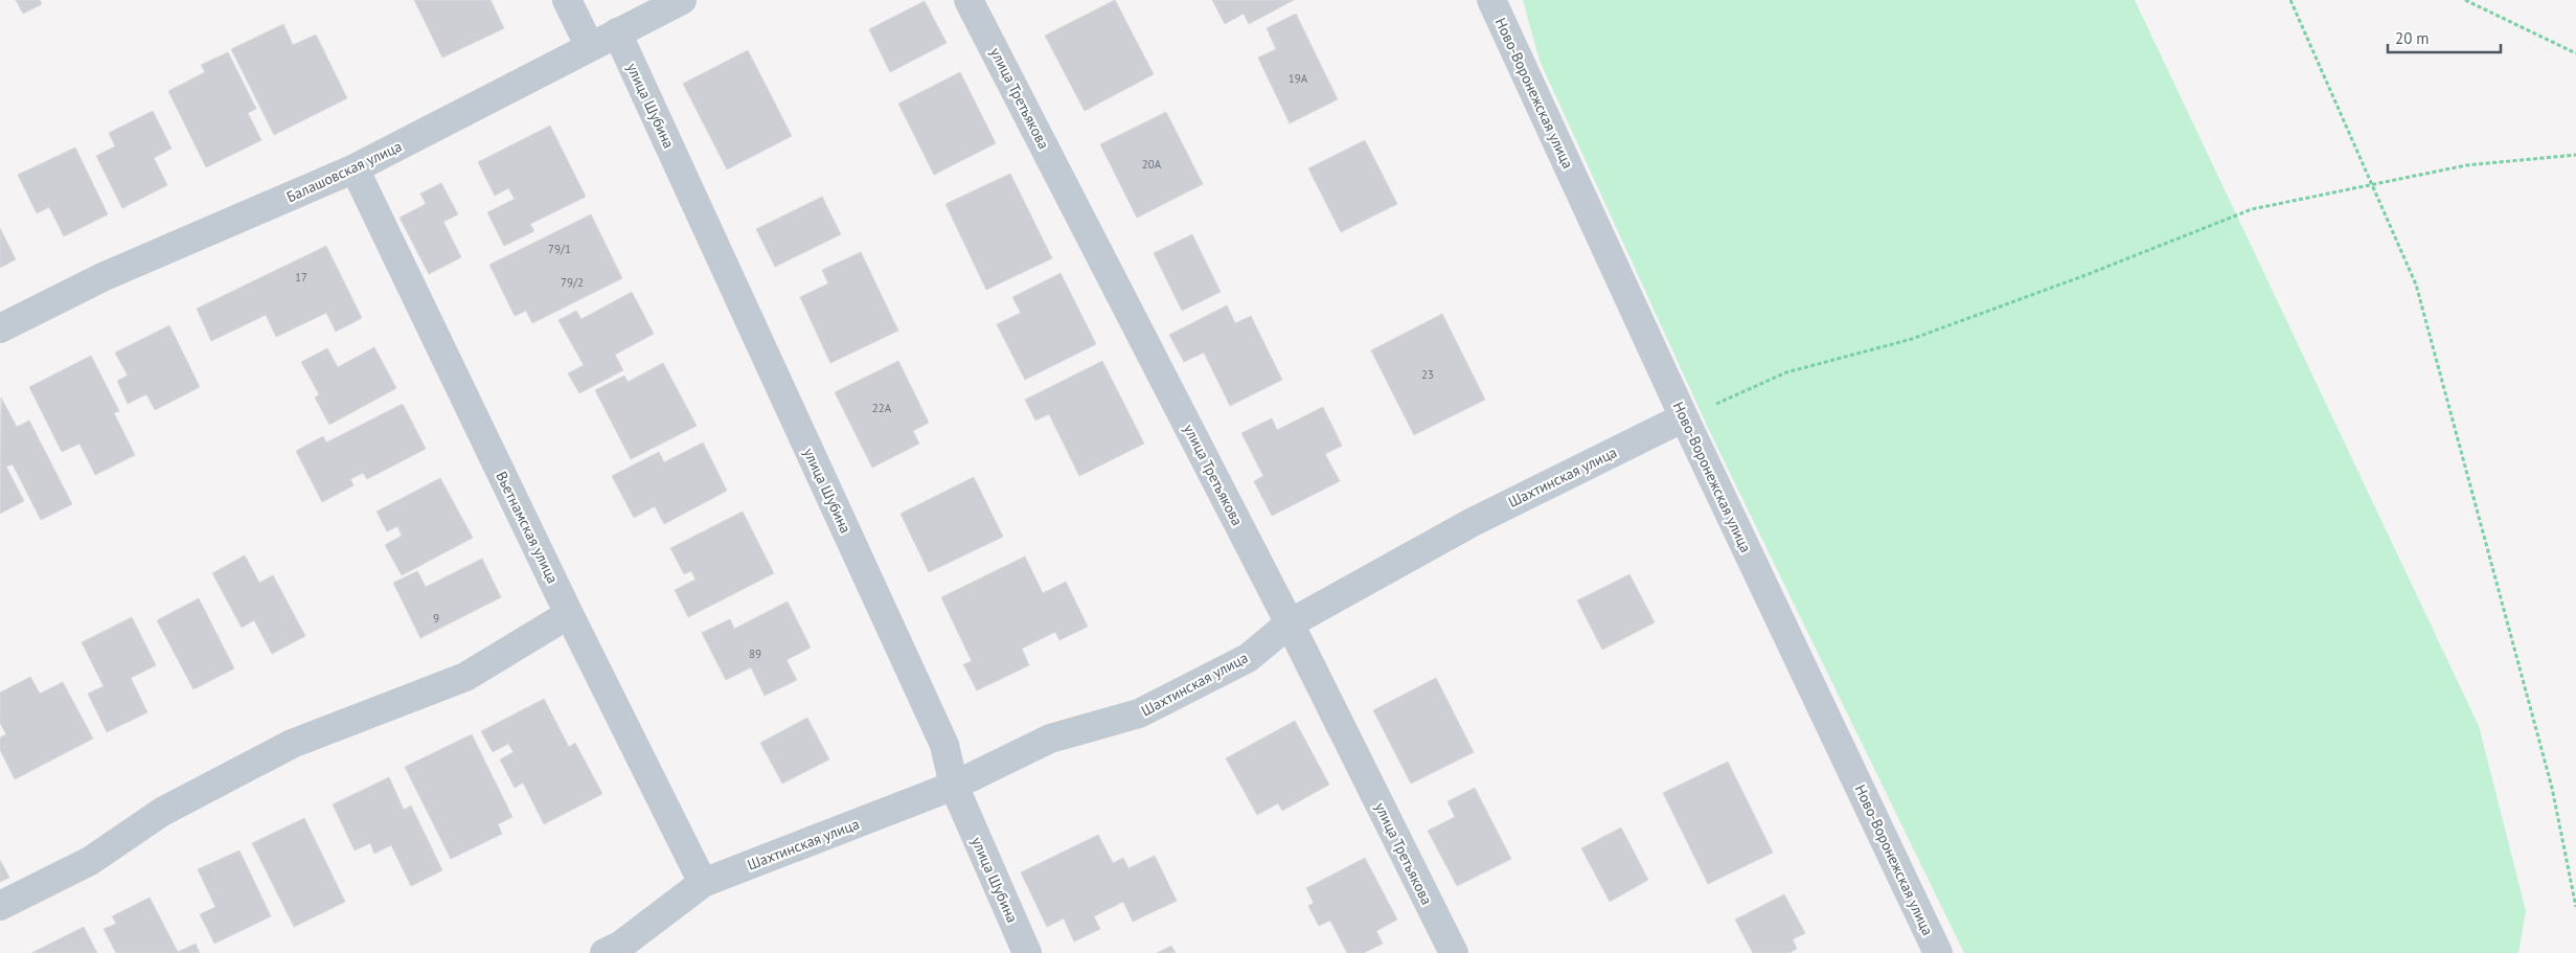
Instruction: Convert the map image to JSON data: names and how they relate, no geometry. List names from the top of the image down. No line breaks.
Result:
{"streets":{"street":["Ново-Воронежская улица","улица Третьякова","улица Шубина","Балашовская улица","Шахтинская улица","Вьетнамская улица"]},"crossings":[["Ново-Воронежская улица","Шахтинская улица"],["улица Третьякова","Шахтинская улица"],["улица Шубина","Балашовская улица"],["улица Шубина","Шахтинская улица"],["Балашовская улица","Вьетнамская улица"],["Шахтинская улица","Вьетнамская улица"]],"house_numbers":["19А","20А","79/1","17","79/2","23","22А","9","89"],"scale_bar":"20 m"}
